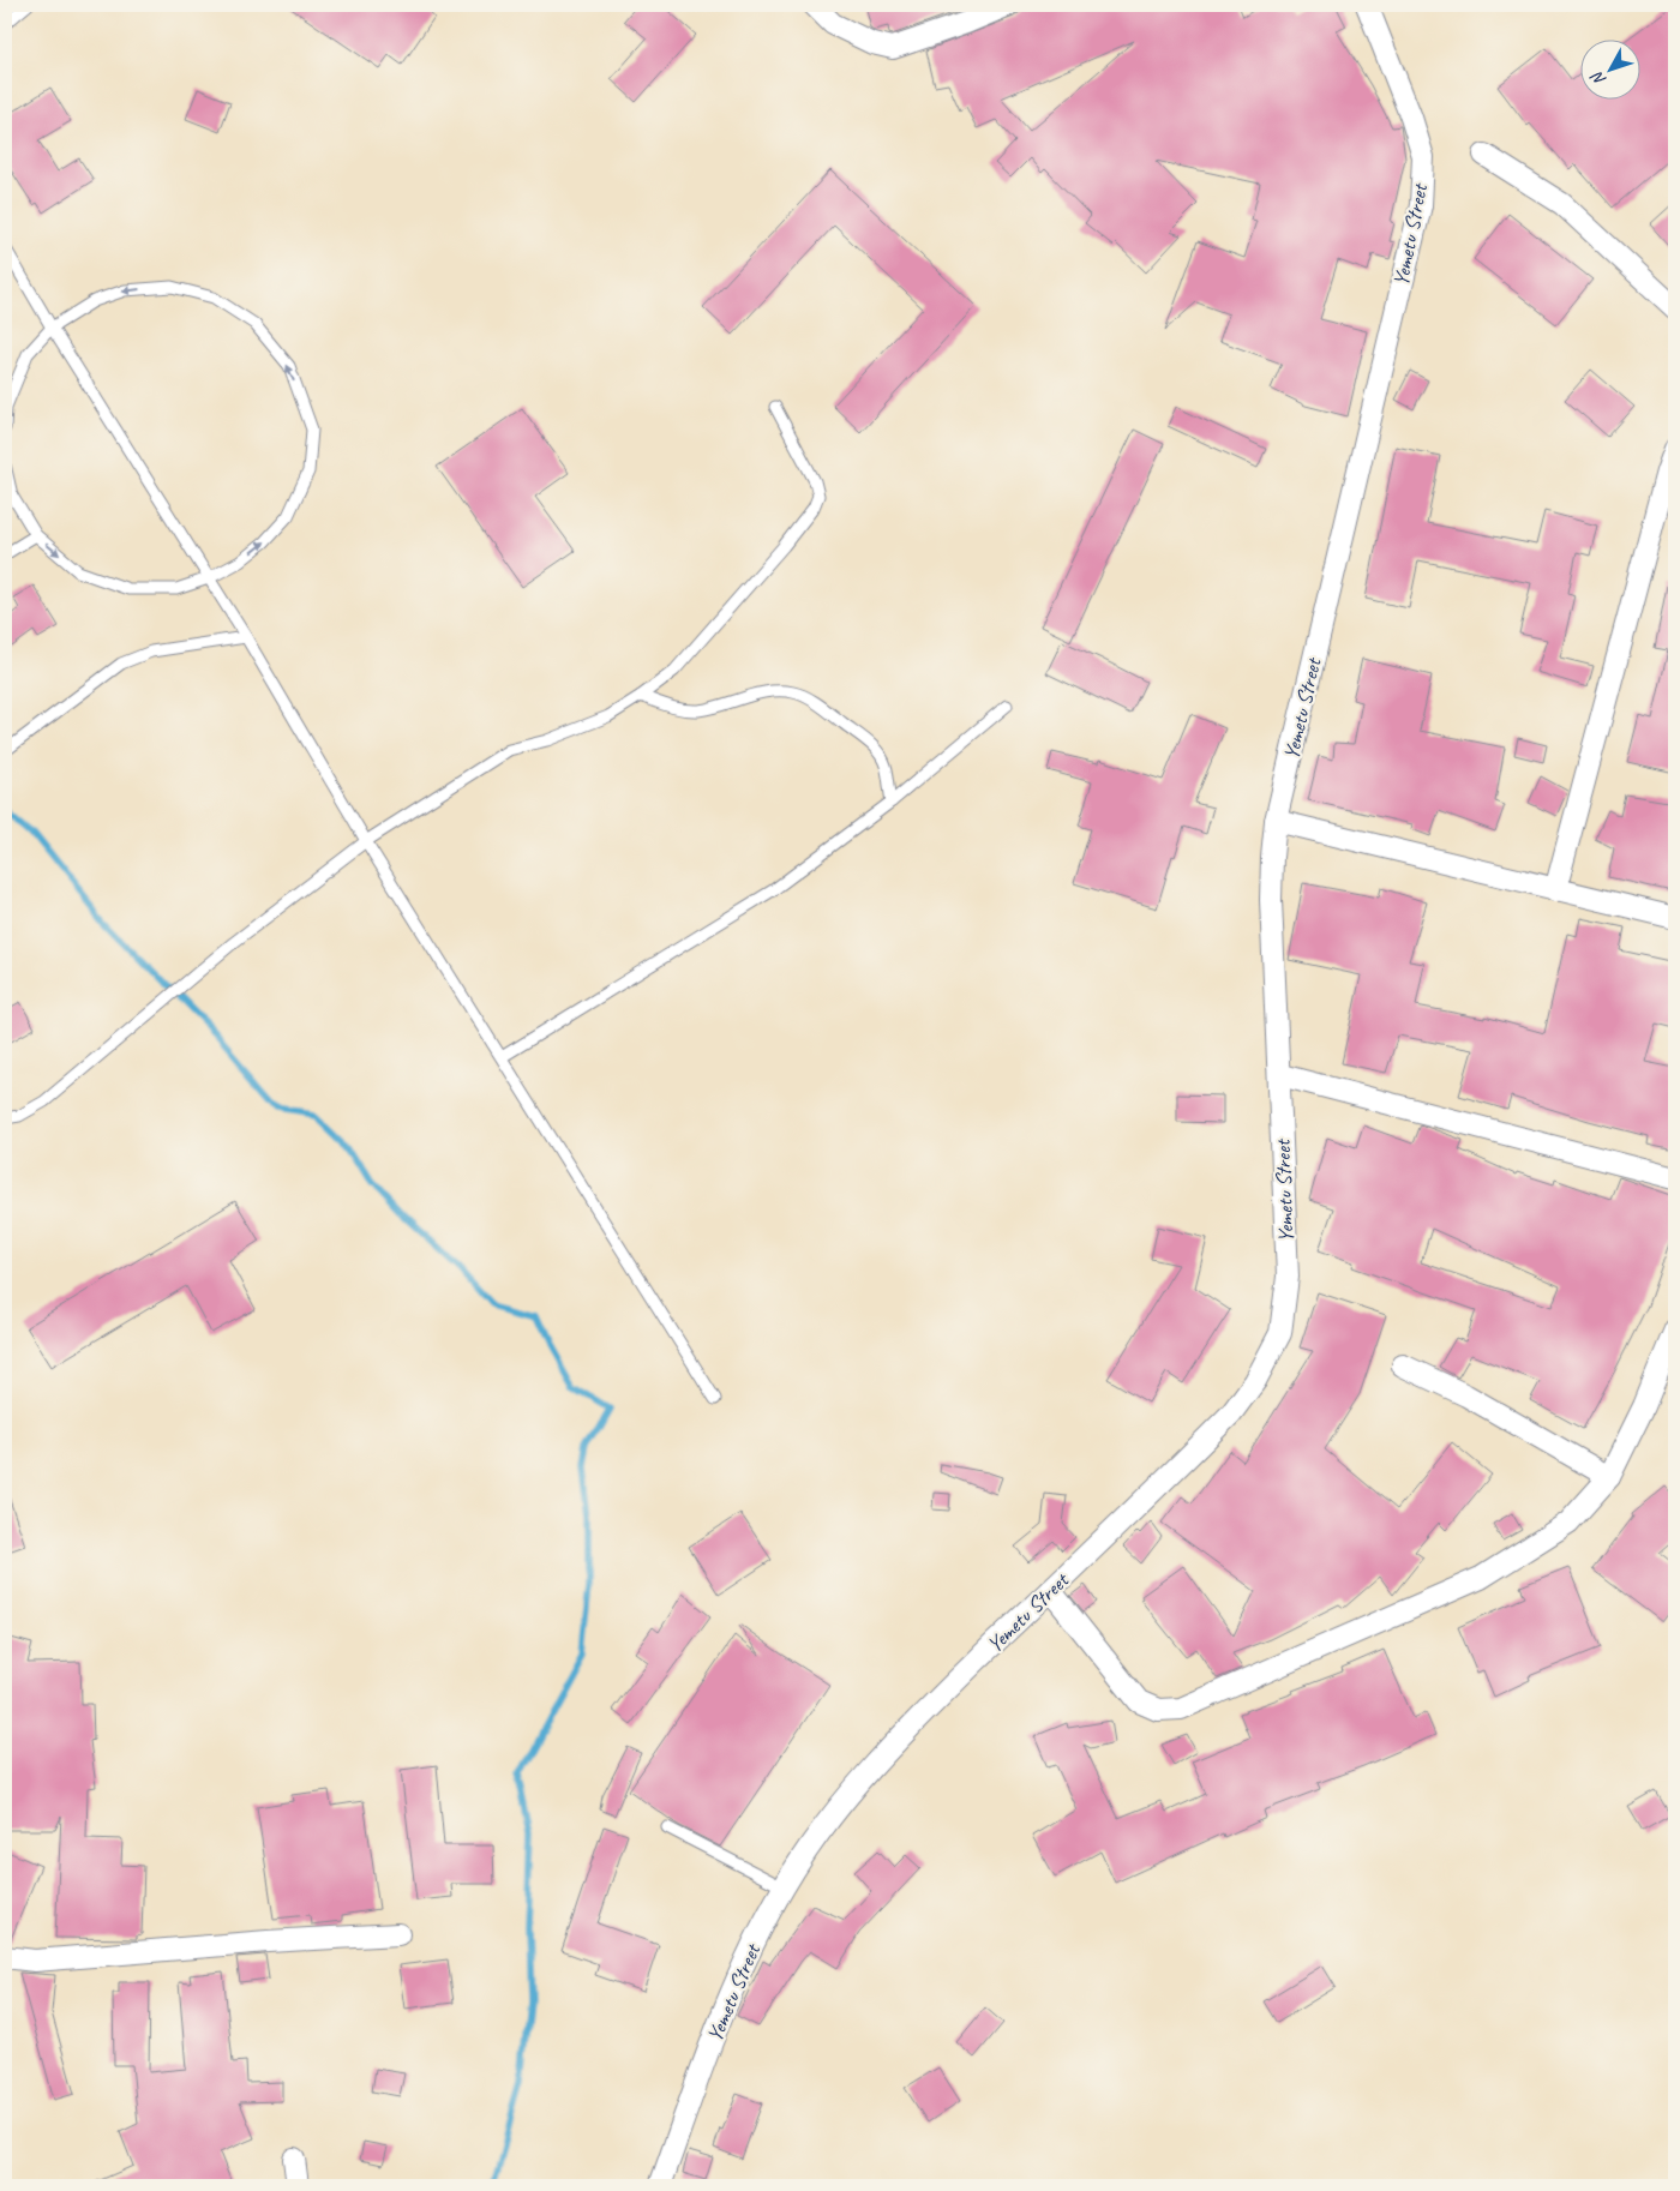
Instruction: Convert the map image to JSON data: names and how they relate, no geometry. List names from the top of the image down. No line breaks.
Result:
{"streets":{"street":["Yemetu Street"]},"north":"bottom left"}
